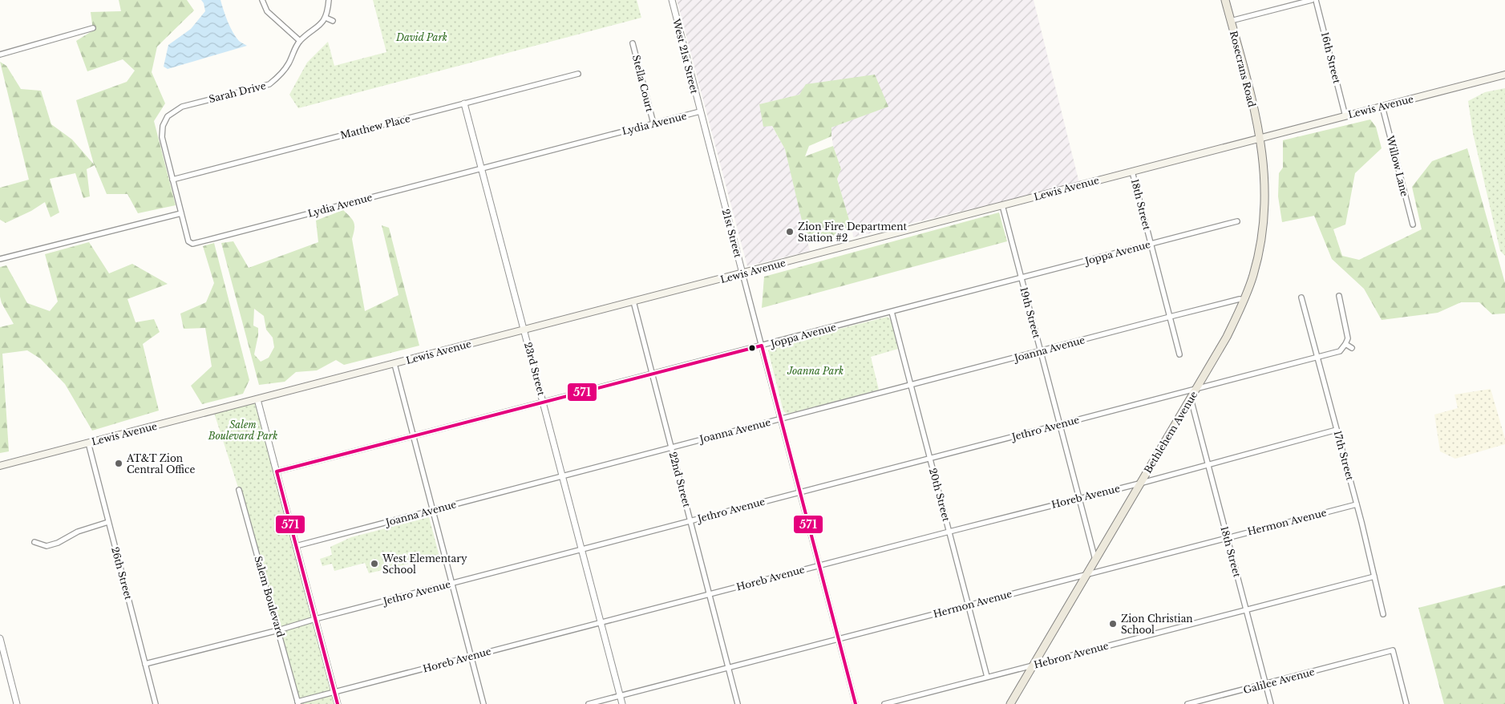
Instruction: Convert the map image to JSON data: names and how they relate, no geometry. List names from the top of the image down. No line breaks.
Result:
{"streets":{"main road":["Rosecrans Road","Lewis Avenue","Bethlehem Avenue"],"street":["West 21st Street","16th Street","Stella Court","Sarah Drive","Lydia Avenue","Matthew Place","Willow Lane","18th Street","21st Street","Joppa Avenue","19th Street","Joanna Avenue","23rd Street","Jethro Avenue","17th Street","22nd Street","20th Street","Horeb Avenue","Hermon Avenue","26th Street","Salem Boulevard","Hebron Avenue","Galilee Avenue"]},"crossings":[["West 21st Street","Lydia Avenue"],["West 21st Street","21st Street"],["16th Street","Lewis Avenue"],["Rosecrans Road","Lewis Avenue"],["Rosecrans Road","Bethlehem Avenue"],["Stella Court","Lydia Avenue"],["Sarah Drive","Lydia Avenue"],["Sarah Drive","Matthew Place"],["Lewis Avenue","Willow Lane"],["Lewis Avenue","18th Street"],["Lewis Avenue","21st Street"],["Lewis Avenue","19th Street"],["Lewis Avenue","23rd Street"],["Lewis Avenue","Bethlehem Avenue"],["Lewis Avenue","22nd Street"],["Lewis Avenue","26th Street"],["Lydia Avenue","21st Street"],["Lydia Avenue","23rd Street"],["Matthew Place","23rd Street"],["18th Street","Joppa Avenue"],["18th Street","Joanna Avenue"],["18th Street","Bethlehem Avenue"],["18th Street","Horeb Avenue"],["18th Street","Hermon Avenue"],["18th Street","Hebron Avenue"],["18th Street","Galilee Avenue"],["21st Street","Joppa Avenue"],["21st Street","Joanna Avenue"],["21st Street","Jethro Avenue"],["21st Street","Horeb Avenue"],["21st Street","Hermon Avenue"],["Joppa Avenue","19th Street"],["Joppa Avenue","23rd Street"],["Joppa Avenue","22nd Street"],["Joppa Avenue","20th Street"],["19th Street","Joanna Avenue"],["19th Street","Jethro Avenue"],["19th Street","Bethlehem Avenue"],["19th Street","Horeb Avenue"],["Joanna Avenue","23rd Street"],["Joanna Avenue","Bethlehem Avenue"],["Joanna Avenue","22nd Street"],["Joanna Avenue","20th Street"],["23rd Street","Jethro Avenue"],["23rd Street","Horeb Avenue"],["23rd Street","Hermon Avenue"],["Jethro Avenue","Bethlehem Avenue"],["Jethro Avenue","17th Street"],["Jethro Avenue","22nd Street"],["Jethro Avenue","20th Street"],["Jethro Avenue","26th Street"],["Jethro Avenue","Salem Boulevard"],["Bethlehem Avenue","Horeb Avenue"],["Bethlehem Avenue","Hermon Avenue"],["Bethlehem Avenue","Hebron Avenue"],["17th Street","Horeb Avenue"],["17th Street","Hermon Avenue"],["17th Street","Hebron Avenue"],["22nd Street","Horeb Avenue"],["22nd Street","Hermon Avenue"],["20th Street","Horeb Avenue"],["20th Street","Hermon Avenue"],["20th Street","Hebron Avenue"],["Horeb Avenue","Salem Boulevard"]],"parks":["David Park","Joanna Park","Salem Boulevard Park"],"places":["Zion Fire Department Station #2","AT&T Zion Central Office","West Elementary School","Zion Christian School"],"lines":["transit line 571"]}
